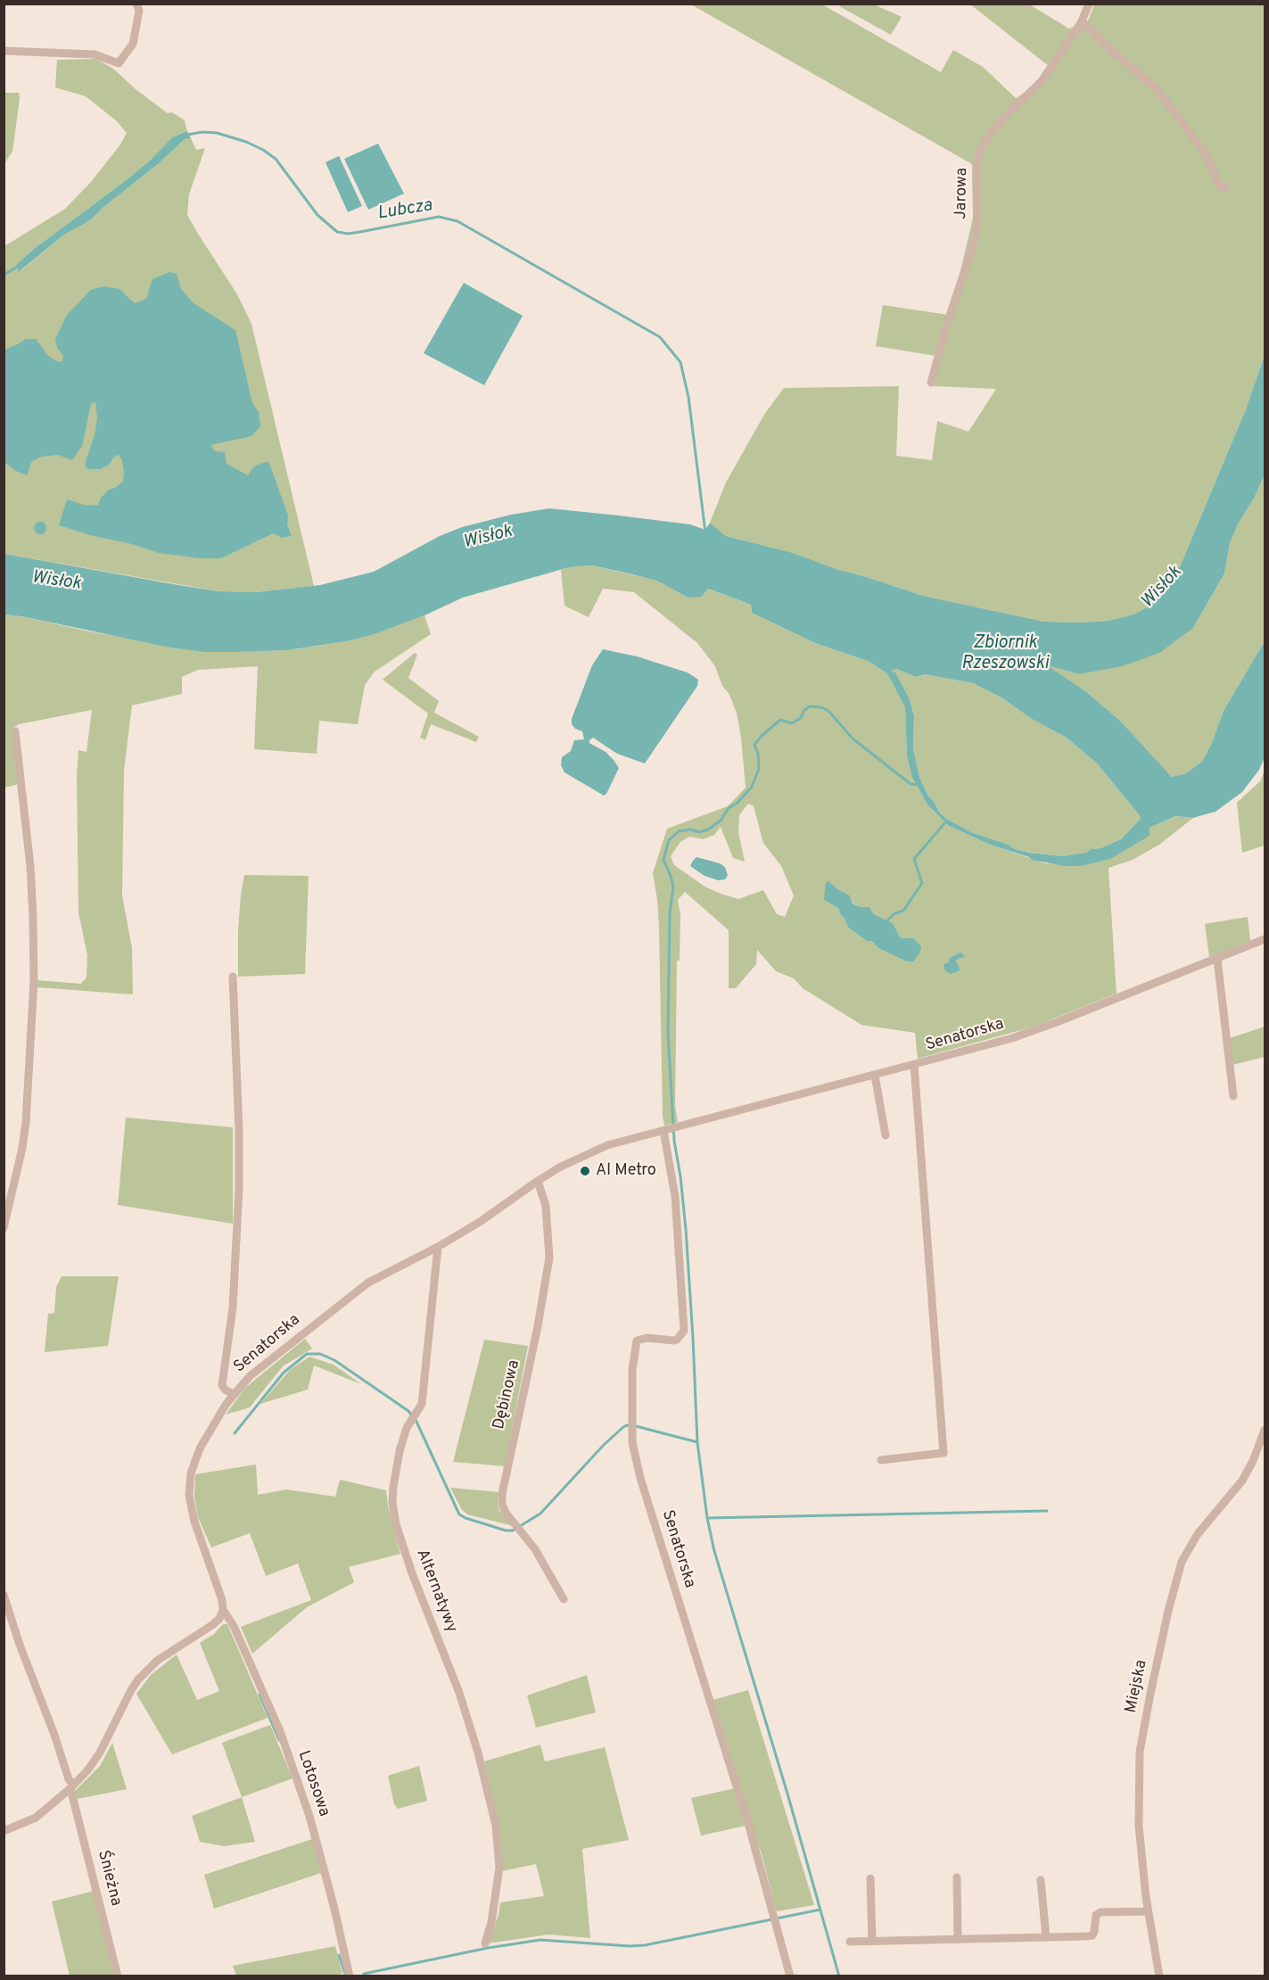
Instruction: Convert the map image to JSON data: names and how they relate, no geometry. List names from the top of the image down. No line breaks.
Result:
{"streets":{"street":["Jarowa","Senatorska","Dębinowa","Alternatywy","Miejska","Lotosowa","Śnieżna"]},"crossings":[["Senatorska","Dębinowa"],["Senatorska","Alternatywy"],["Senatorska","Lotosowa"]],"water":["Lubcza","Wisłok","Zbiornik Rzeszowski"],"places":["Al Metro"]}
